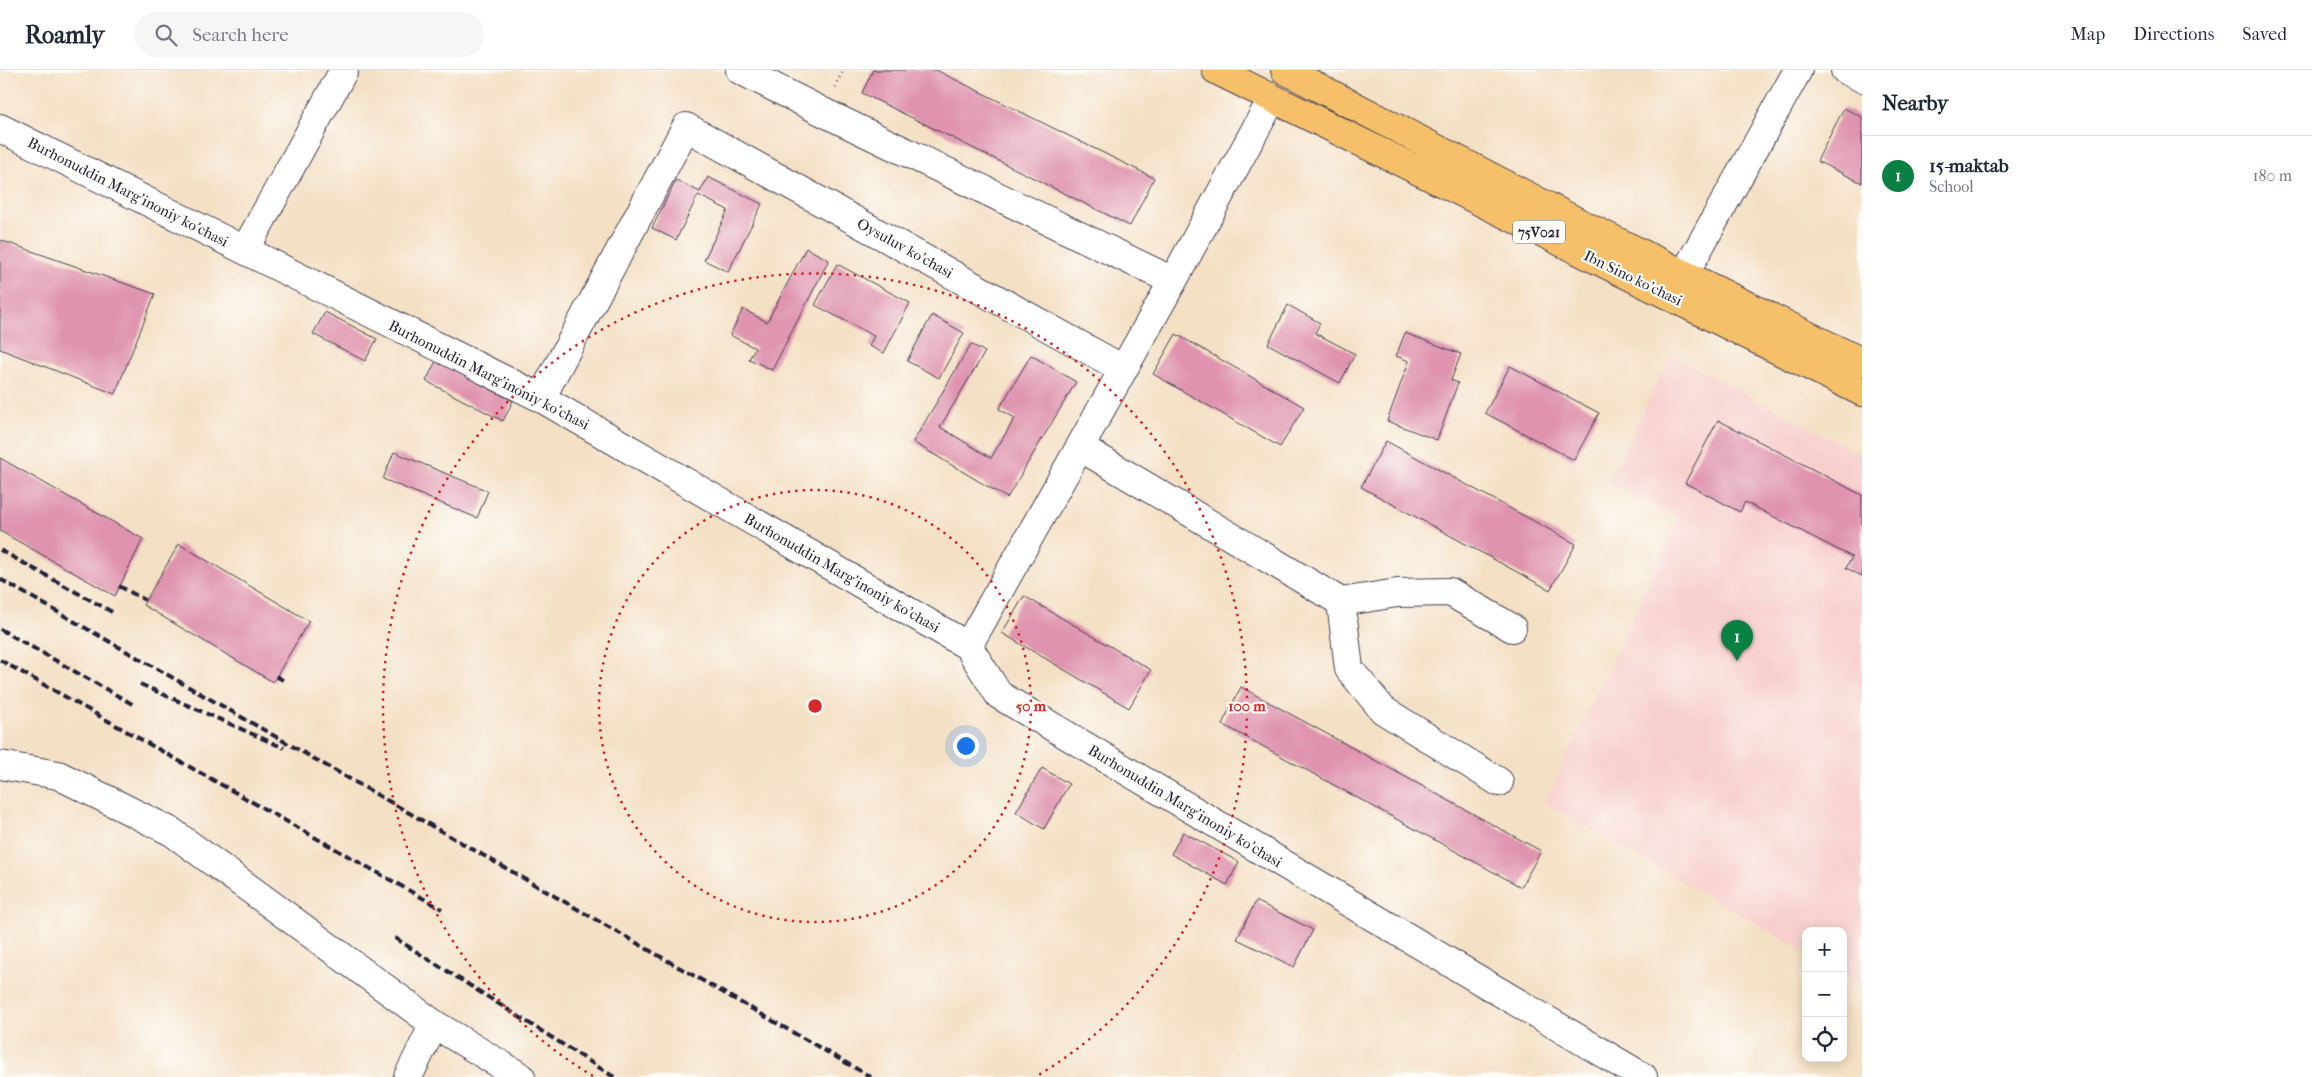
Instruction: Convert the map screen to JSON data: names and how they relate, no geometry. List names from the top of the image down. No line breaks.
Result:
{"streets":{"main road":["75V021","Ibn Sino ko'chasi"],"street":["Burhonuddin Marg'inoniy ko'chasi","Oysuluv ko'chasi"]},"crossings":[["Burhonuddin Marg'inoniy ko'chasi","Oysuluv ko'chasi"]],"page":{"header":"Roamly","search":"Search here","nav":["Map","Directions","Saved"],"heading":"Nearby","list":[{"mark":"1","name":"15-maktab","note":"School","value":"180 m"}],"pins":"1","map_buttons":["+","−"]},"rings":["50 m","100 m"]}
